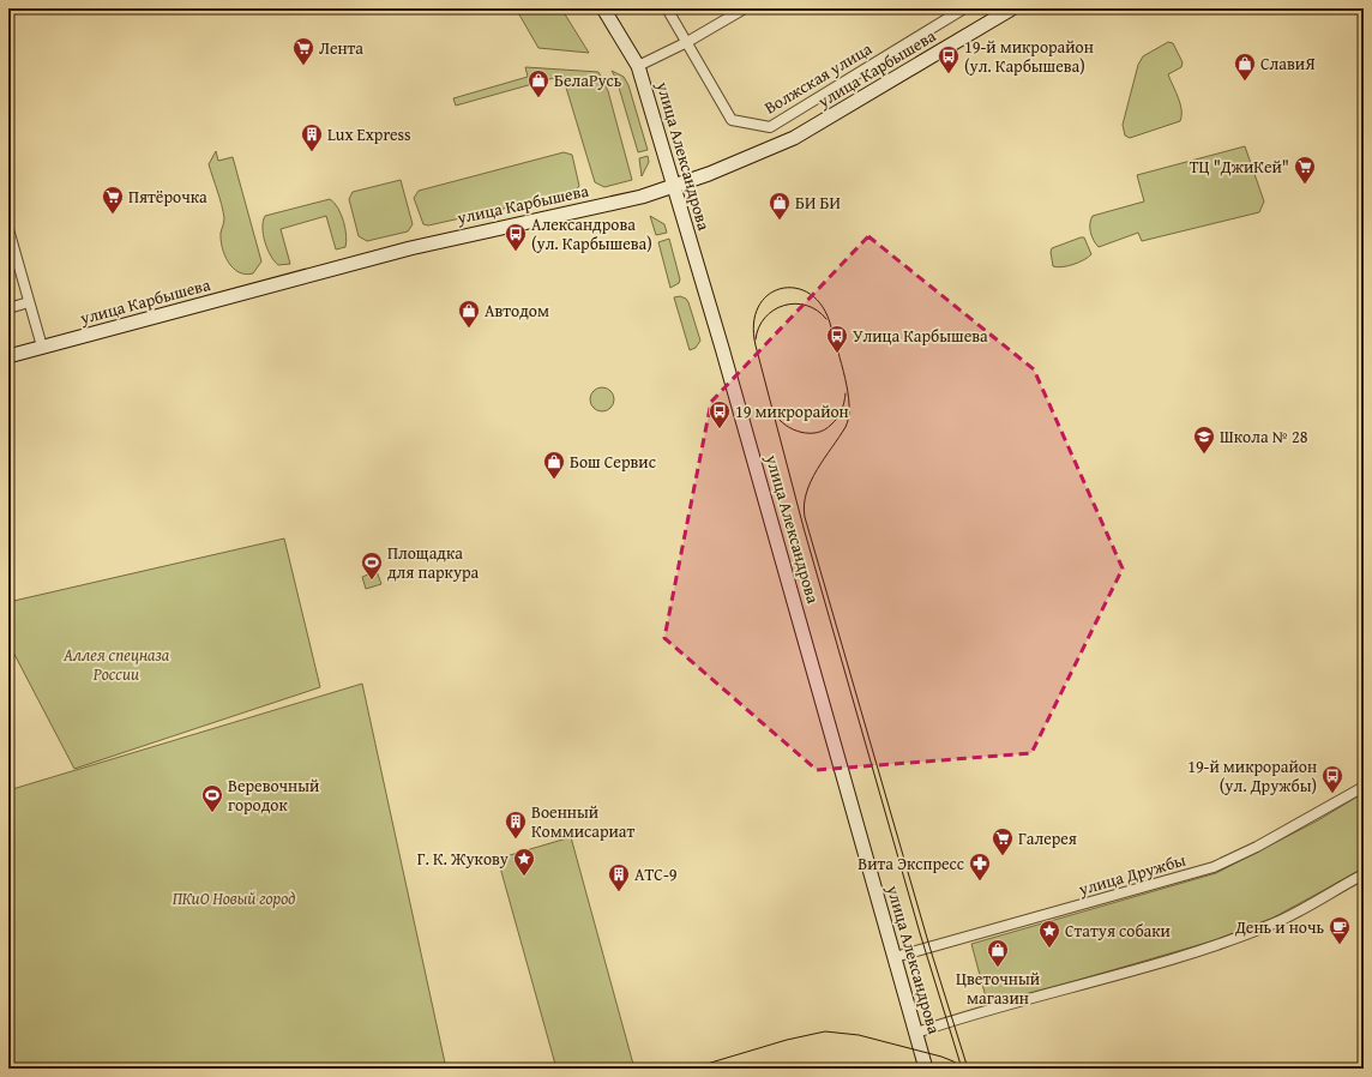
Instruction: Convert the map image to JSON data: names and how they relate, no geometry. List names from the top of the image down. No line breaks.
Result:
{"streets":{"main road":["улица Карбышева","улица Александрова"],"street":["Волжская улица","улица Дружбы"]},"crossings":[["улица Карбышева","улица Александрова"],["улица Александрова","улица Дружбы"]],"parks":["Аллея спецназа России","ПКиО Новый город"],"places":{"supermarket":["Лента","ТЦ \"ДжиКей\"","Пятёрочка","Галерея"],"bus stop":["19-й микрорайон (ул. Карбышева)","Александрова (ул. Карбышева)","Улица Карбышева","19 микрорайон","19-й микрорайон (ул. Дружбы)"],"shop":["СлавиЯ","БелаРусь","БИ БИ","Автодом","Бош Сервис","Цветочный магазин"],"building":["Lux Express","Военный Коммисариат","АТС-9"],"school or university":["Школа № 28"],"sports":["Площадка для паркура","Веревочный городок"],"place":["Г. К. Жукову","Статуя собаки"],"pharmacy":["Вита Экспресс"],"cafe":["День и ночь"]}}
